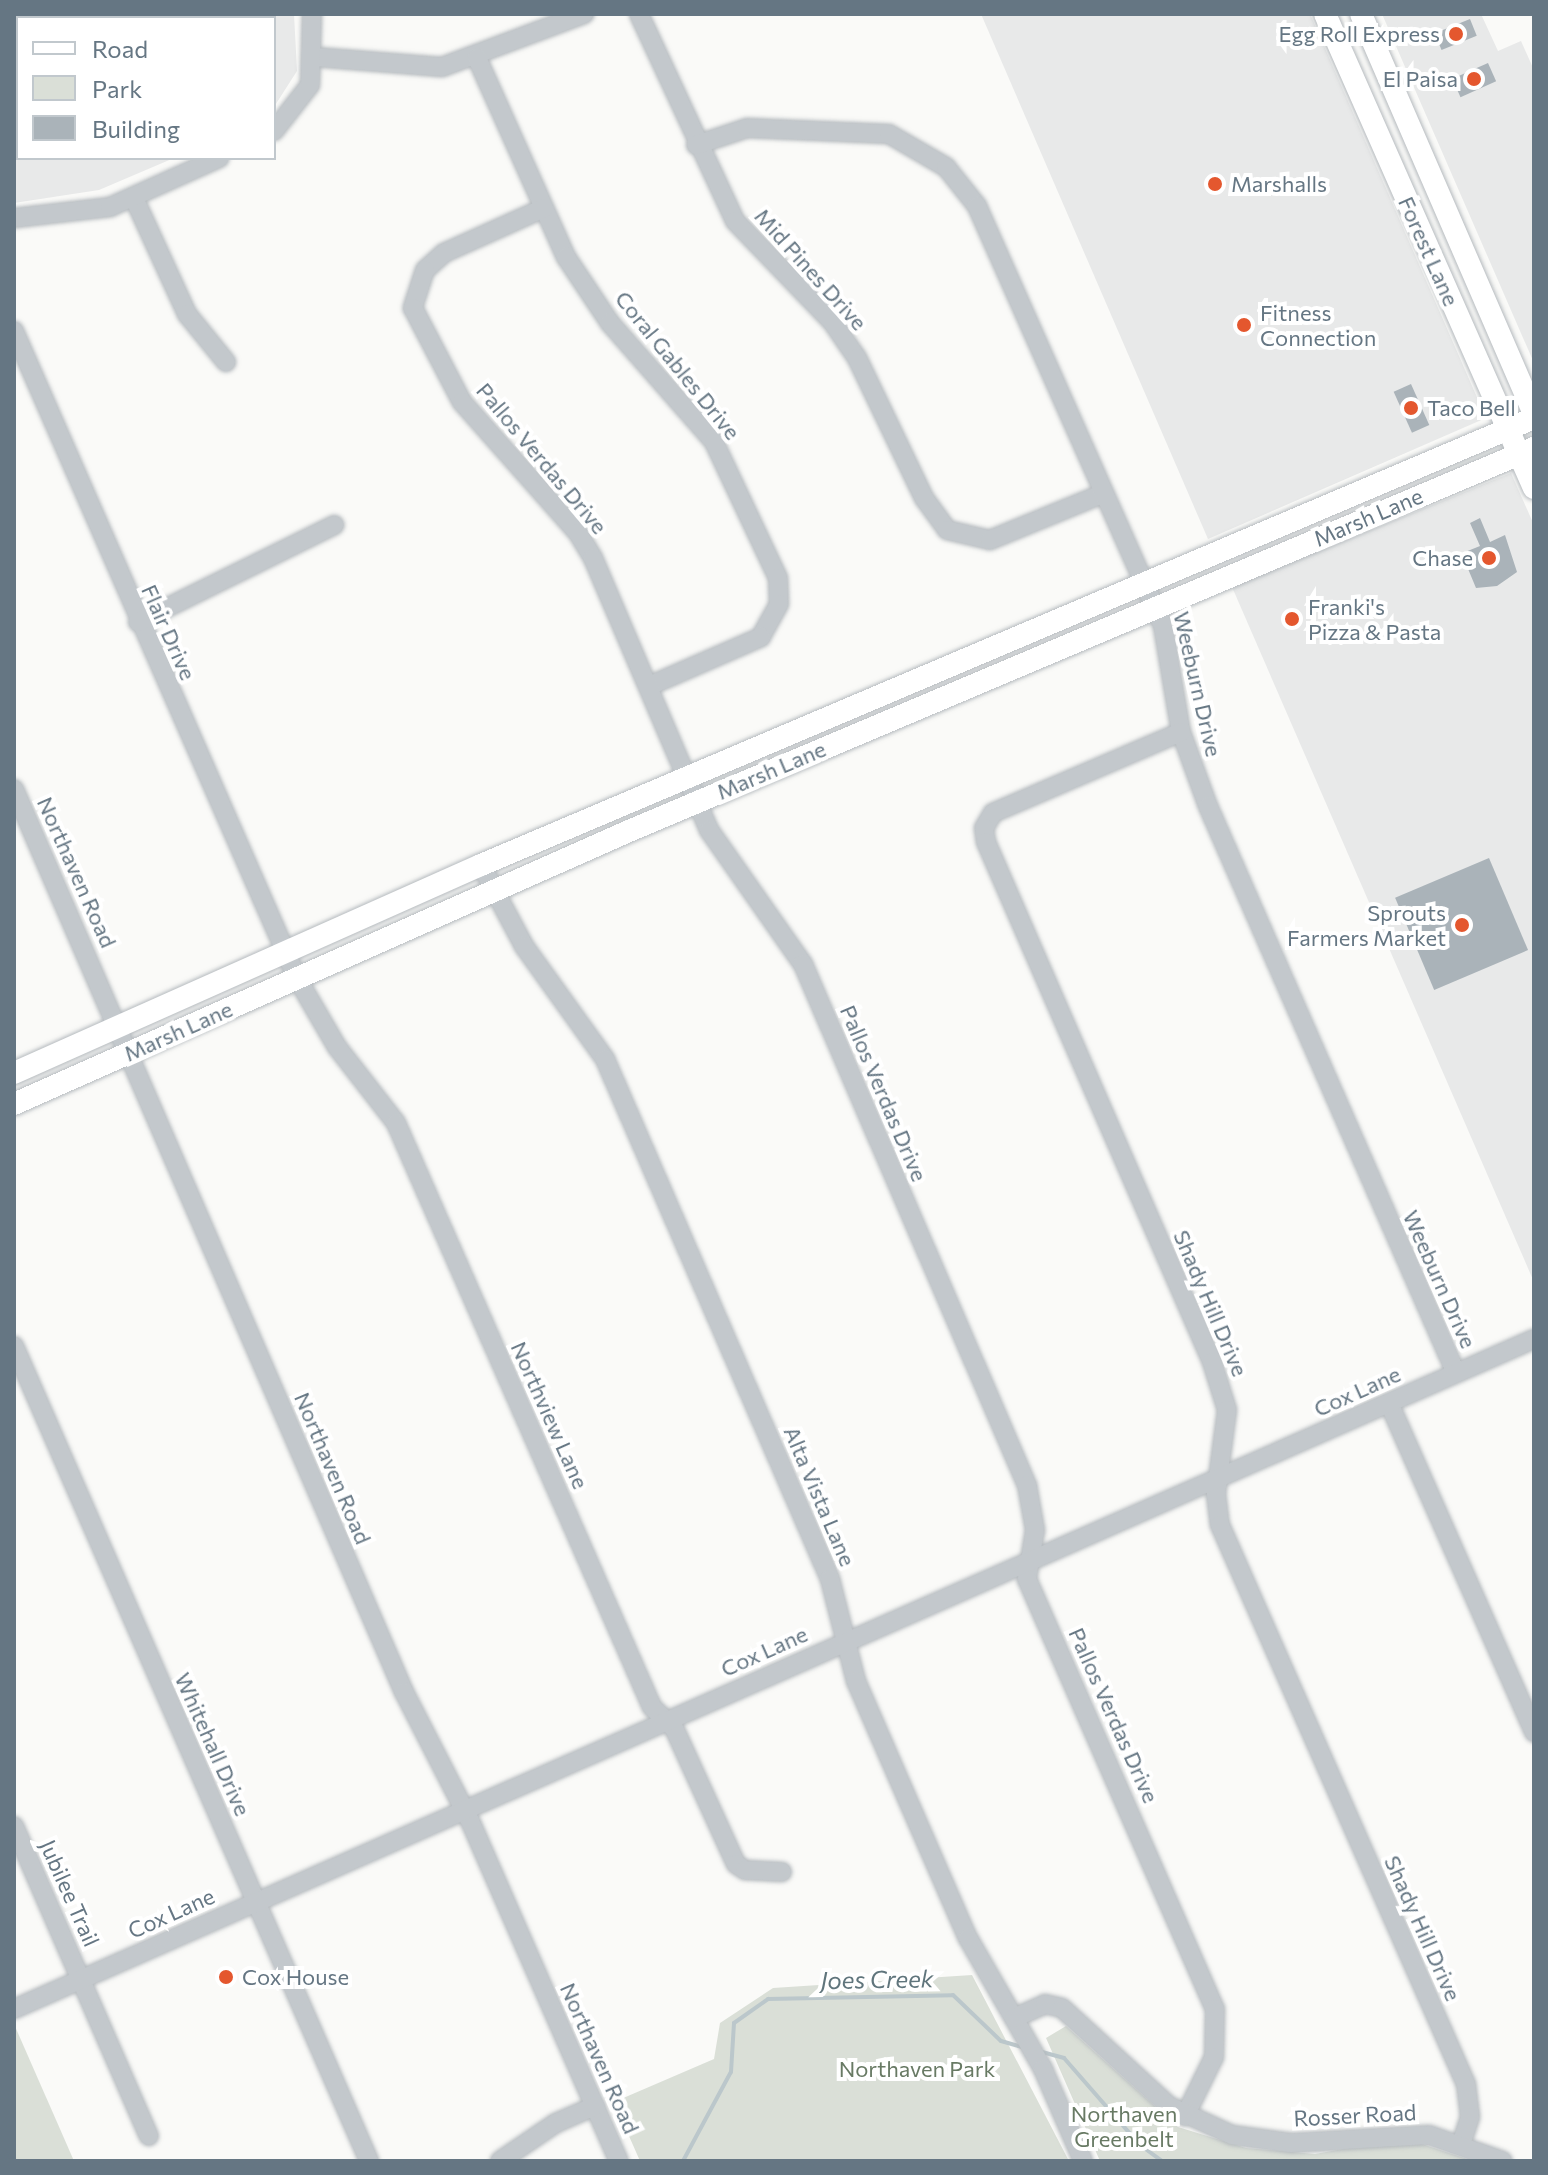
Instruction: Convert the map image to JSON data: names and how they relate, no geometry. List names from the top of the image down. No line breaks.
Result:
{"streets":{"main road":["Forest Lane","Marsh Lane"],"street":["Mid Pines Drive","Coral Gables Drive","Pallos Verdas Drive","Flair Drive","Weeburn Drive","Northaven Road","Shady Hill Drive","Cox Lane","Northview Lane","Alta Vista Lane","Whitehall Drive","Jubilee Trail","Rosser Road"]},"crossings":[["Forest Lane","Marsh Lane"],["Mid Pines Drive","Weeburn Drive"],["Coral Gables Drive","Pallos Verdas Drive"],["Pallos Verdas Drive","Marsh Lane"],["Pallos Verdas Drive","Cox Lane"],["Pallos Verdas Drive","Rosser Road"],["Marsh Lane","Flair Drive"],["Marsh Lane","Weeburn Drive"],["Marsh Lane","Northaven Road"],["Marsh Lane","Northview Lane"],["Marsh Lane","Alta Vista Lane"],["Flair Drive","Northview Lane"],["Weeburn Drive","Shady Hill Drive"],["Weeburn Drive","Cox Lane"],["Northaven Road","Cox Lane"],["Shady Hill Drive","Cox Lane"],["Shady Hill Drive","Rosser Road"],["Cox Lane","Northview Lane"],["Cox Lane","Alta Vista Lane"],["Cox Lane","Whitehall Drive"],["Cox Lane","Jubilee Trail"],["Alta Vista Lane","Rosser Road"]],"water":["Joes Creek"],"parks":["Northaven Park","Northaven Greenbelt"],"places":["Egg Roll Express","El Paisa","Marshalls","Fitness Connection","Taco Bell","Chase","Franki's Pizza & Pasta","Sprouts Farmers Market","Cox House"],"legend":["Road","Park","Building"]}
